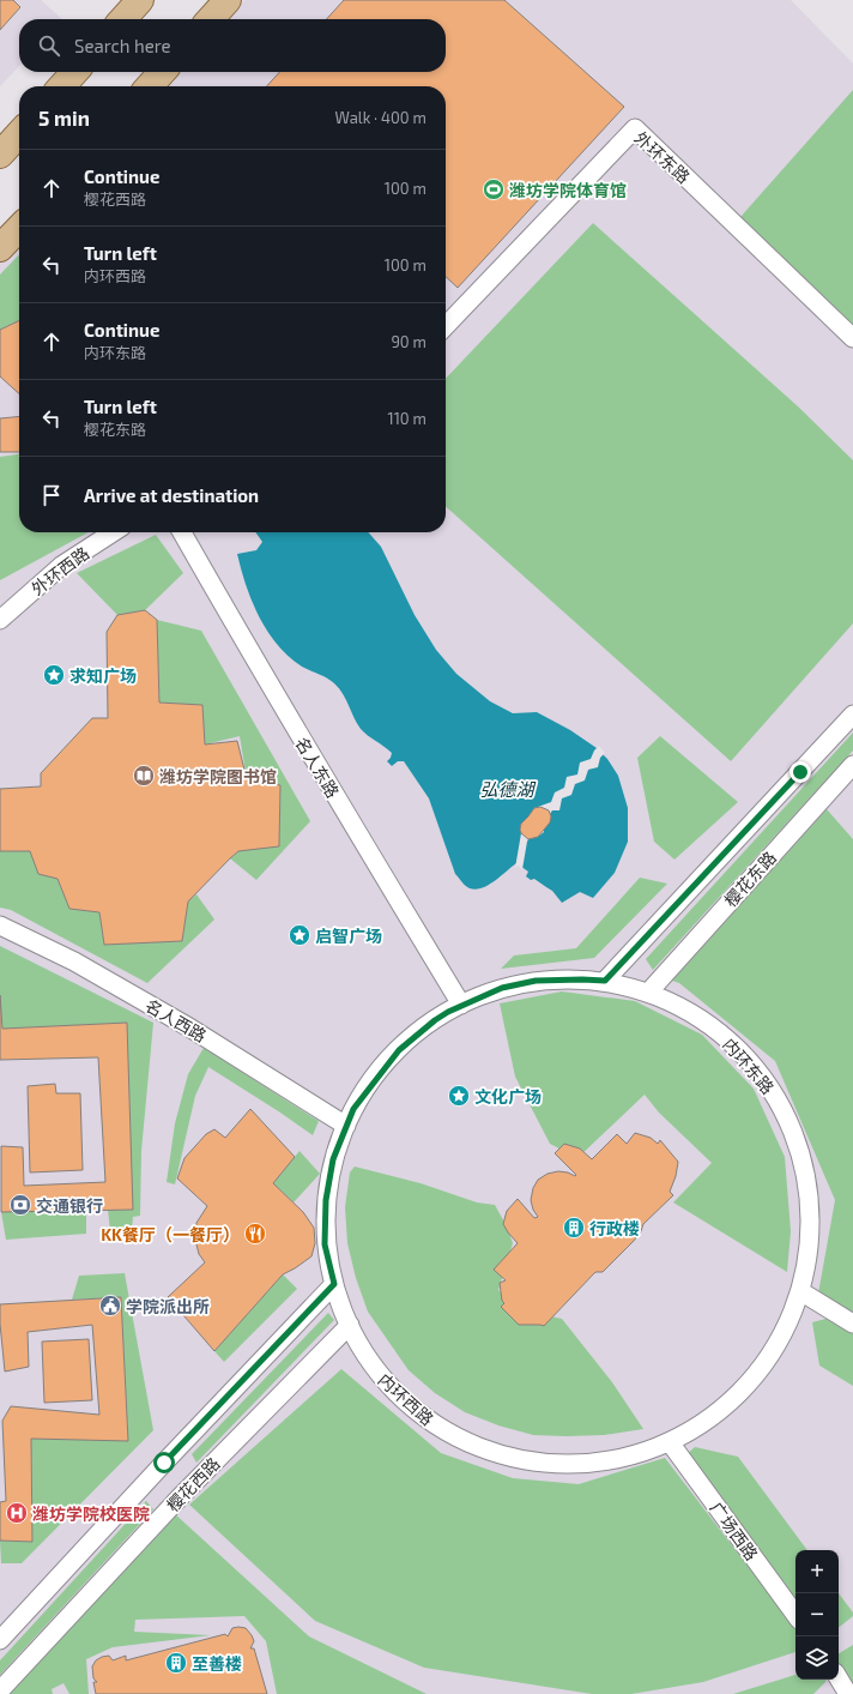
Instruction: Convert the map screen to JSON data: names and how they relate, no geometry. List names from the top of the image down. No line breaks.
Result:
{"streets":{"street":["外环东路","外环西路","名人东路","樱花东路","名人西路","内环东路","内环西路","樱花西路","广场西路"]},"crossings":[["名人东路","内环东路"],["樱花东路","内环东路"],["名人西路","内环西路"],["内环东路","内环西路"],["内环西路","樱花西路"],["内环西路","广场西路"]],"water":["弘德湖"],"places":{"sports":["潍坊学院体育馆"],"place":["求知广场","启智广场","文化广场"],"library":["潍坊学院图书馆"],"bank":["交通银行"],"building":["行政楼","至善楼"],"restaurant":["KK餐厅（一餐厅）"],"public building":["学院派出所"],"hospital":["潍坊学院校医院"]},"page":{"search":"Search here","heading":["5 min","Walk · 400 m"],"list":[["Continue","樱花西路","100 m"],["Turn left","内环西路","100 m"],["Continue","内环东路","90 m"],["Turn left","樱花东路","110 m"],"Arrive at destination"],"map_buttons":["+","−"]}}
